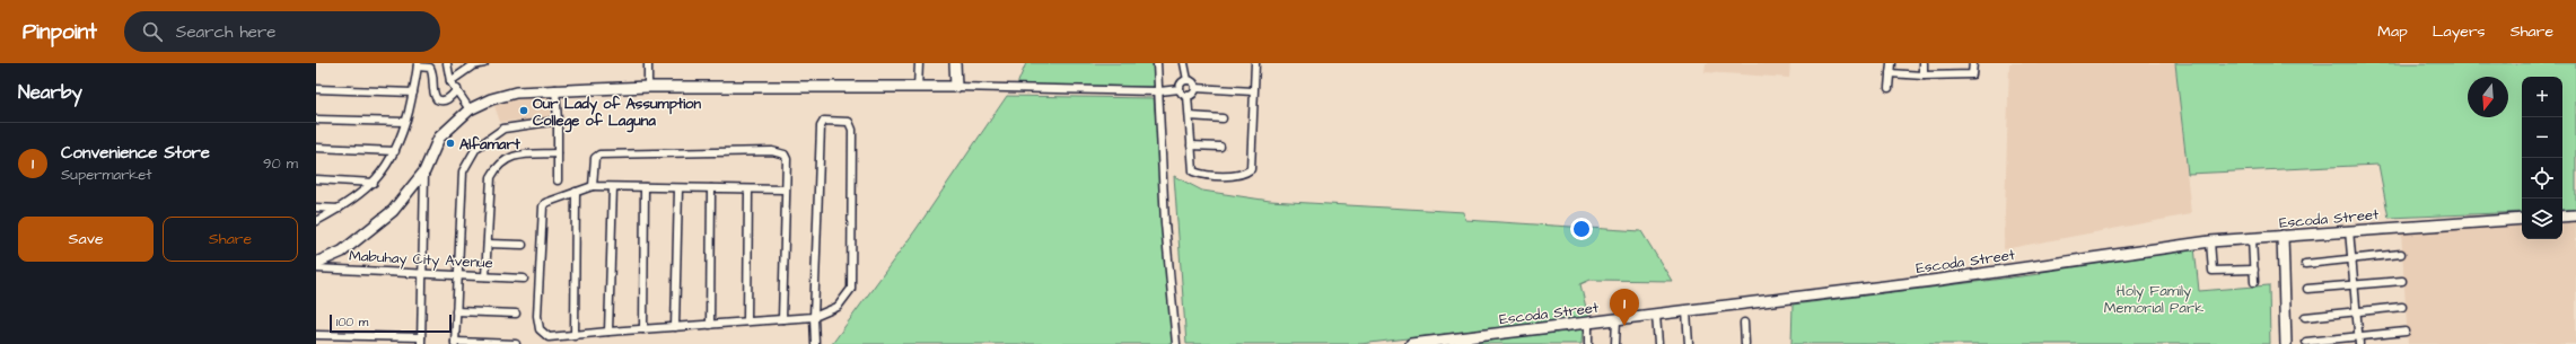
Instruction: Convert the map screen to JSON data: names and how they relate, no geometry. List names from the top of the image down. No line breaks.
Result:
{"streets":{"street":["Escoda Street","Mabuhay City Avenue"]},"parks":["Holy Family Memorial Park"],"places":["Our Lady of Assumption College of Laguna","Alfamart"],"scale_bar":"100 m","north":"bottom","page":{"header":"Pinpoint","search":"Search here","nav":["Map","Layers","Share"],"heading":"Nearby","map_buttons":["+","−"],"list":[{"mark":"1","name":"Convenience Store","note":"Supermarket","value":"90 m"}],"buttons":["Save","Share"],"pins":"1","scale":"100 m"}}
